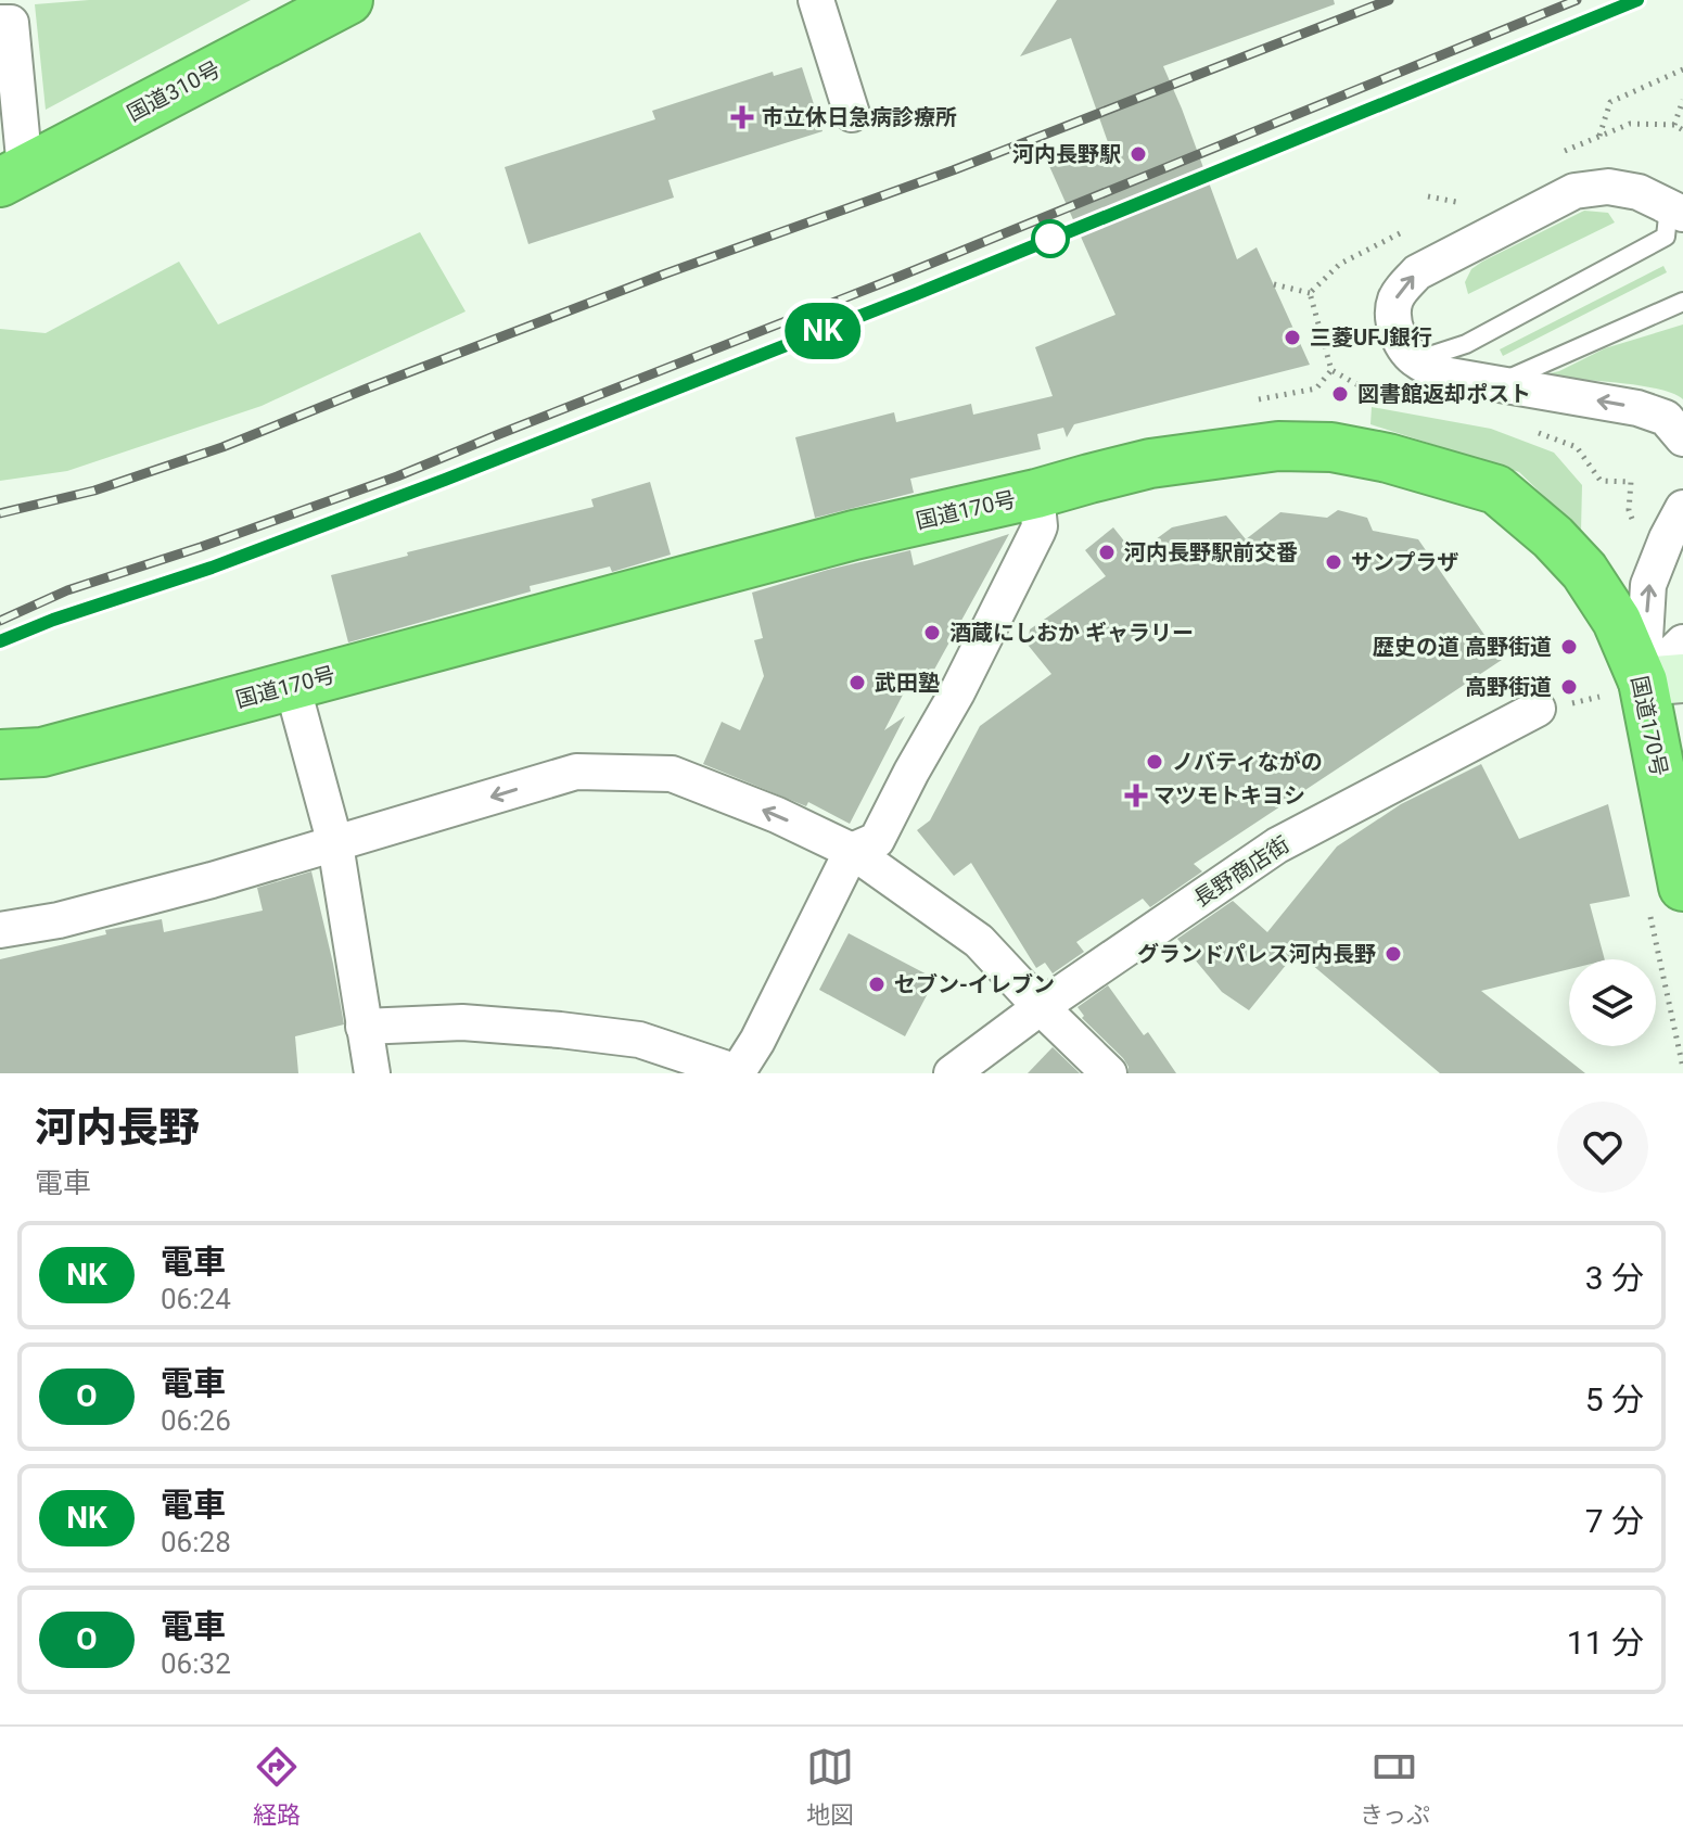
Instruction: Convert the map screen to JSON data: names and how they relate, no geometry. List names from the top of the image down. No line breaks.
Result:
{"streets":{"highway":["国道310号","国道170号"],"street":["長野商店街"]},"places":{"health":["市立休日急病診療所","マツモトキヨシ"],"other":["河内長野駅","三菱UFJ銀行","図書館返却ポスト","河内長野駅前交番","サンプラザ","酒蔵にしおか ギャラリー","歴史の道 高野街道","武田塾","高野街道","ノバティながの","グランドパレス河内長野","セブン-イレブン"]},"page":{"on_map":"NK","heading":["河内長野","電車"],"list":[{"mark":"NK","name":"電車","note":"06:24","value":"3 分"},{"mark":"O","name":"電車","note":"06:26","value":"5 分"},{"mark":"NK","name":"電車","note":"06:28","value":"7 分"},{"mark":"O","name":"電車","note":"06:32","value":"11 分"}],"tabs":["経路","地図","きっぷ"]}}
